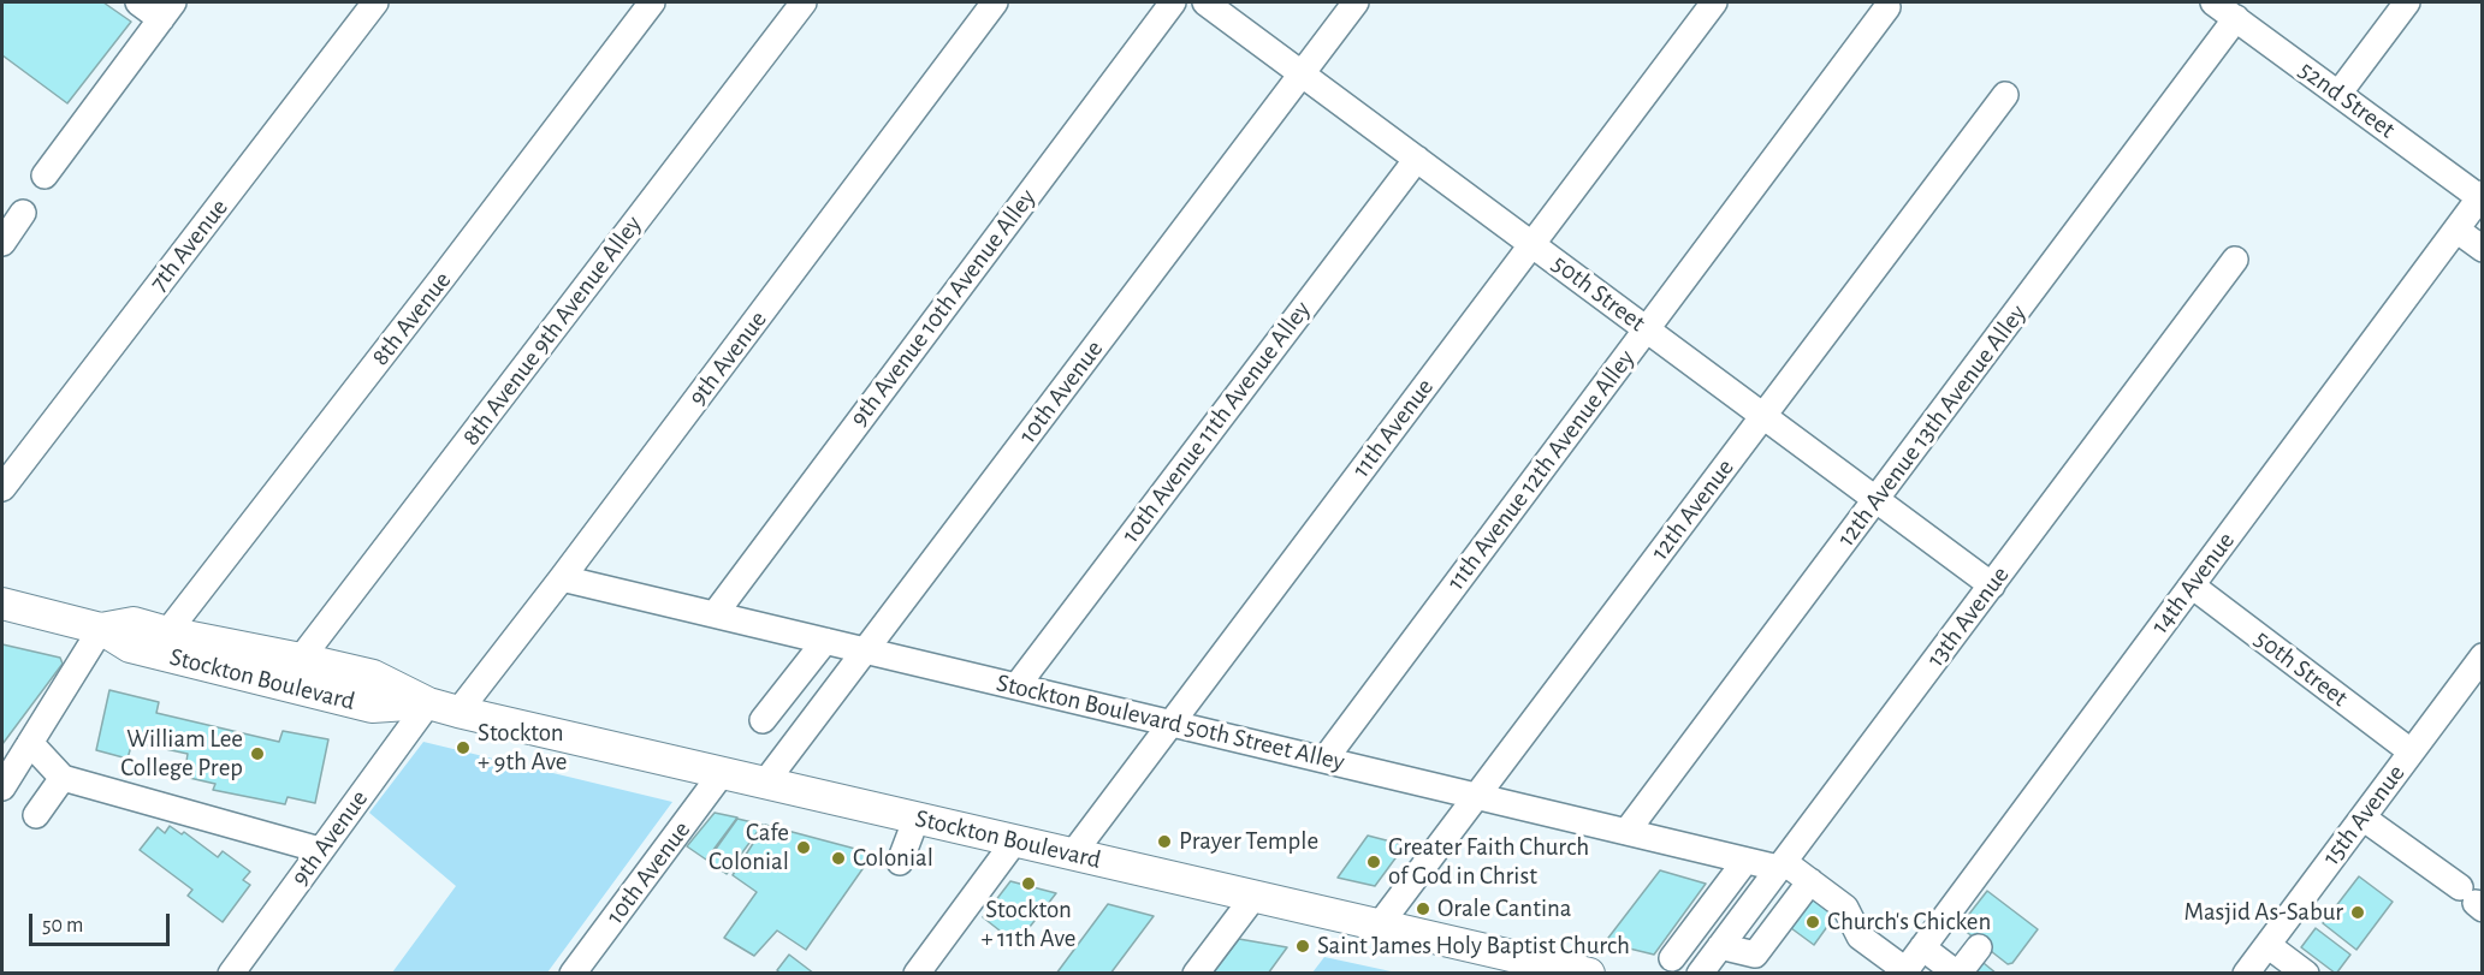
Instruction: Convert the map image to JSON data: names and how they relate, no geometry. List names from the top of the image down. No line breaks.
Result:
{"streets":{"main road":["Stockton Boulevard"],"street":["52nd Street","7th Avenue","50th Street","9th Avenue 10th Avenue Alley","8th Avenue","8th Avenue 9th Avenue Alley","9th Avenue","10th Avenue","10th Avenue 11th Avenue Alley","12th Avenue 13th Avenue Alley","11th Avenue","11th Avenue 12th Avenue Alley","12th Avenue","14th Avenue","13th Avenue","Stockton Boulevard 50th Street Alley","15th Avenue"]},"crossings":[["52nd Street","12th Avenue 13th Avenue Alley"],["52nd Street","14th Avenue"],["50th Street","10th Avenue"],["50th Street","10th Avenue 11th Avenue Alley"],["50th Street","12th Avenue 13th Avenue Alley"],["50th Street","11th Avenue"],["50th Street","11th Avenue 12th Avenue Alley"],["50th Street","12th Avenue"],["50th Street","14th Avenue"],["50th Street","13th Avenue"],["50th Street","15th Avenue"],["9th Avenue 10th Avenue Alley","Stockton Boulevard 50th Street Alley"],["8th Avenue","Stockton Boulevard"],["8th Avenue 9th Avenue Alley","Stockton Boulevard"],["9th Avenue","Stockton Boulevard"],["9th Avenue","Stockton Boulevard 50th Street Alley"],["10th Avenue","Stockton Boulevard"],["10th Avenue","Stockton Boulevard 50th Street Alley"],["10th Avenue 11th Avenue Alley","Stockton Boulevard 50th Street Alley"],["12th Avenue 13th Avenue Alley","Stockton Boulevard 50th Street Alley"],["11th Avenue","Stockton Boulevard"],["11th Avenue","Stockton Boulevard 50th Street Alley"],["11th Avenue 12th Avenue Alley","Stockton Boulevard 50th Street Alley"],["12th Avenue","Stockton Boulevard"],["12th Avenue","Stockton Boulevard 50th Street Alley"],["13th Avenue","Stockton Boulevard 50th Street Alley"]],"places":["Stockton + 9th Ave","William Lee College Prep","Prayer Temple","Cafe Colonial","Colonial","Greater Faith Church of God in Christ","Stockton + 11th Ave","Orale Cantina","Masjid As-Sabur","Church's Chicken","Saint James Holy Baptist Church"],"scale_bar":"50 m"}
